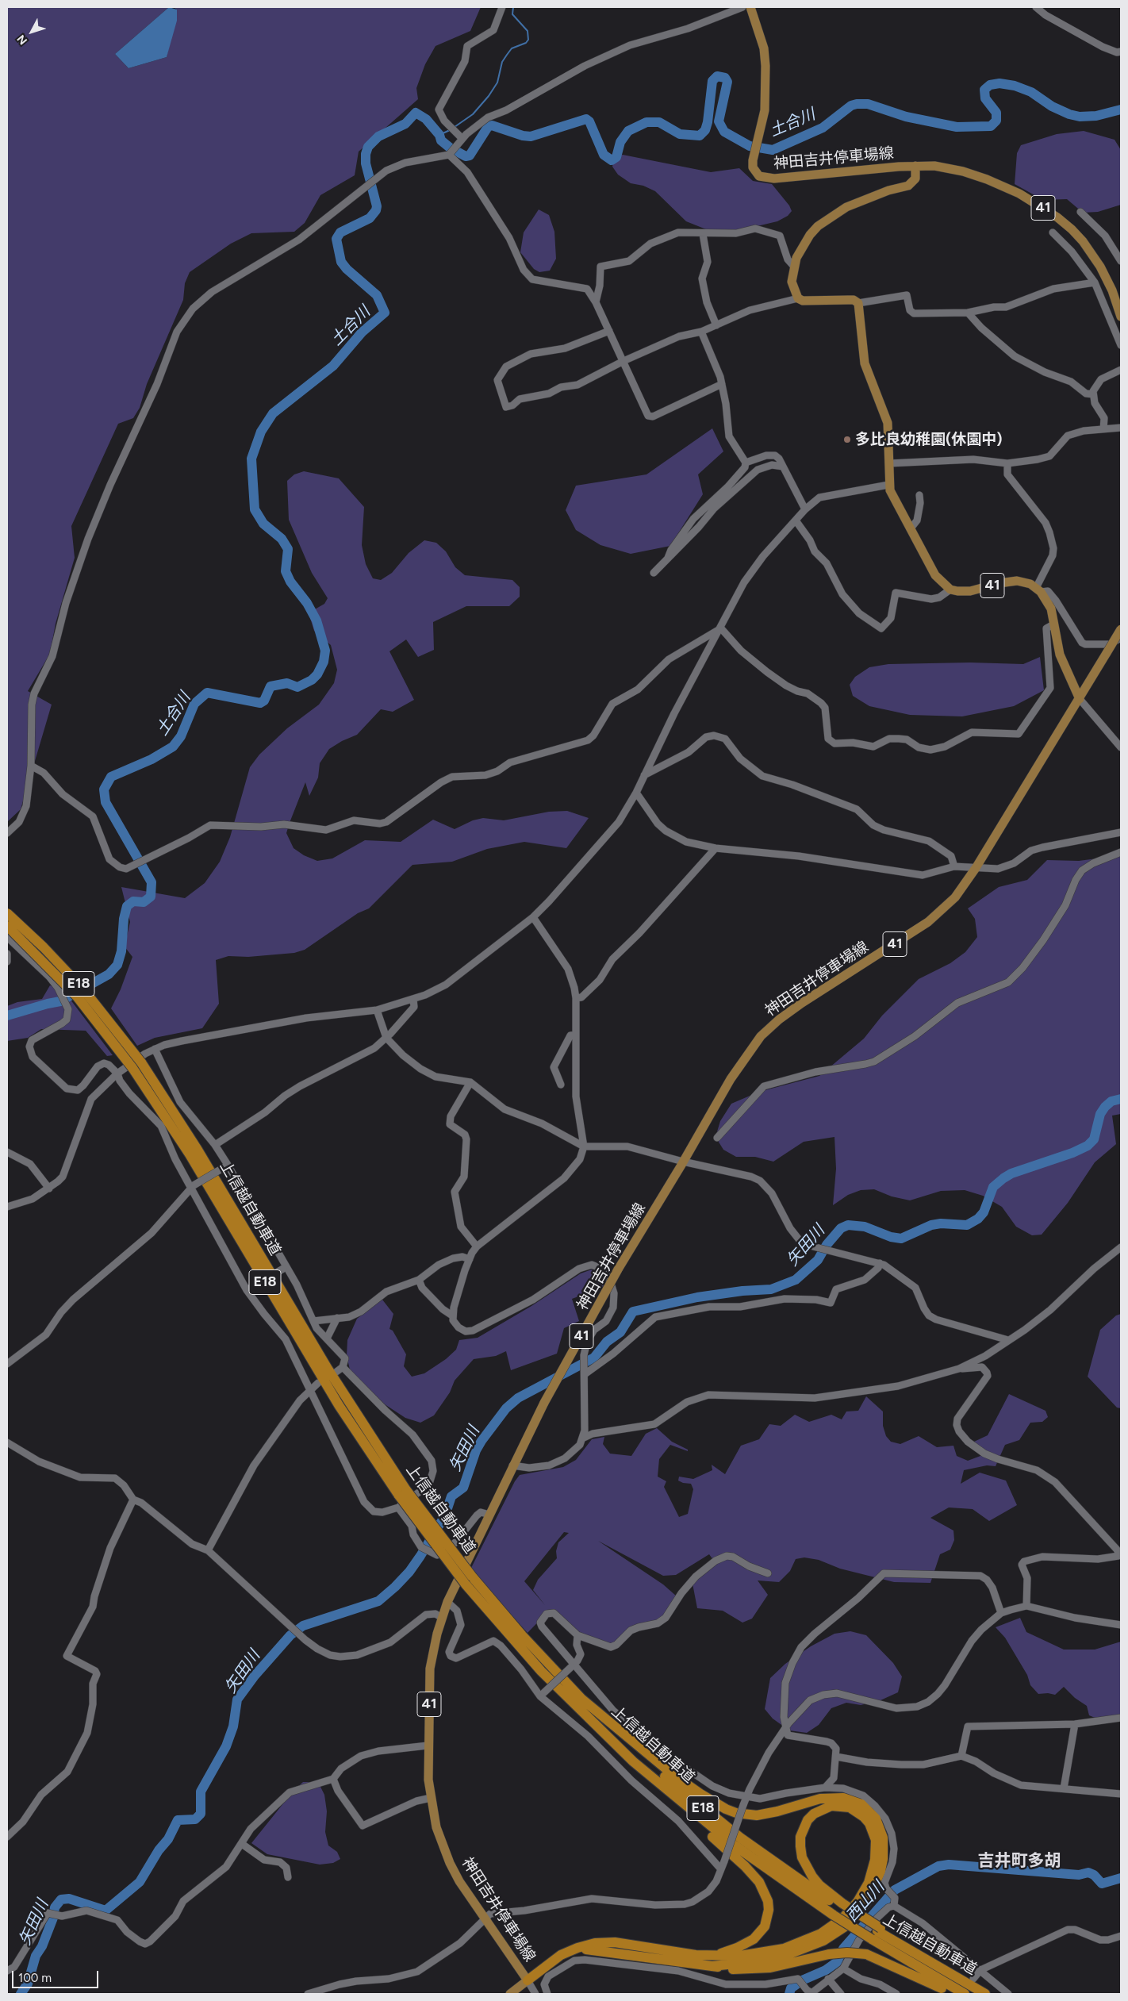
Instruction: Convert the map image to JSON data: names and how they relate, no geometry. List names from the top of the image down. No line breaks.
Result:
{"streets":{"highway":["E18","上信越自動車道"],"main road":["神田吉井停車場線","41"]},"districts":["吉井町多胡"],"water":["土合川","矢田川","西山川"],"places":["多比良幼稚園(休園中)"],"scale_bar":"100 m","north":"bottom left"}
